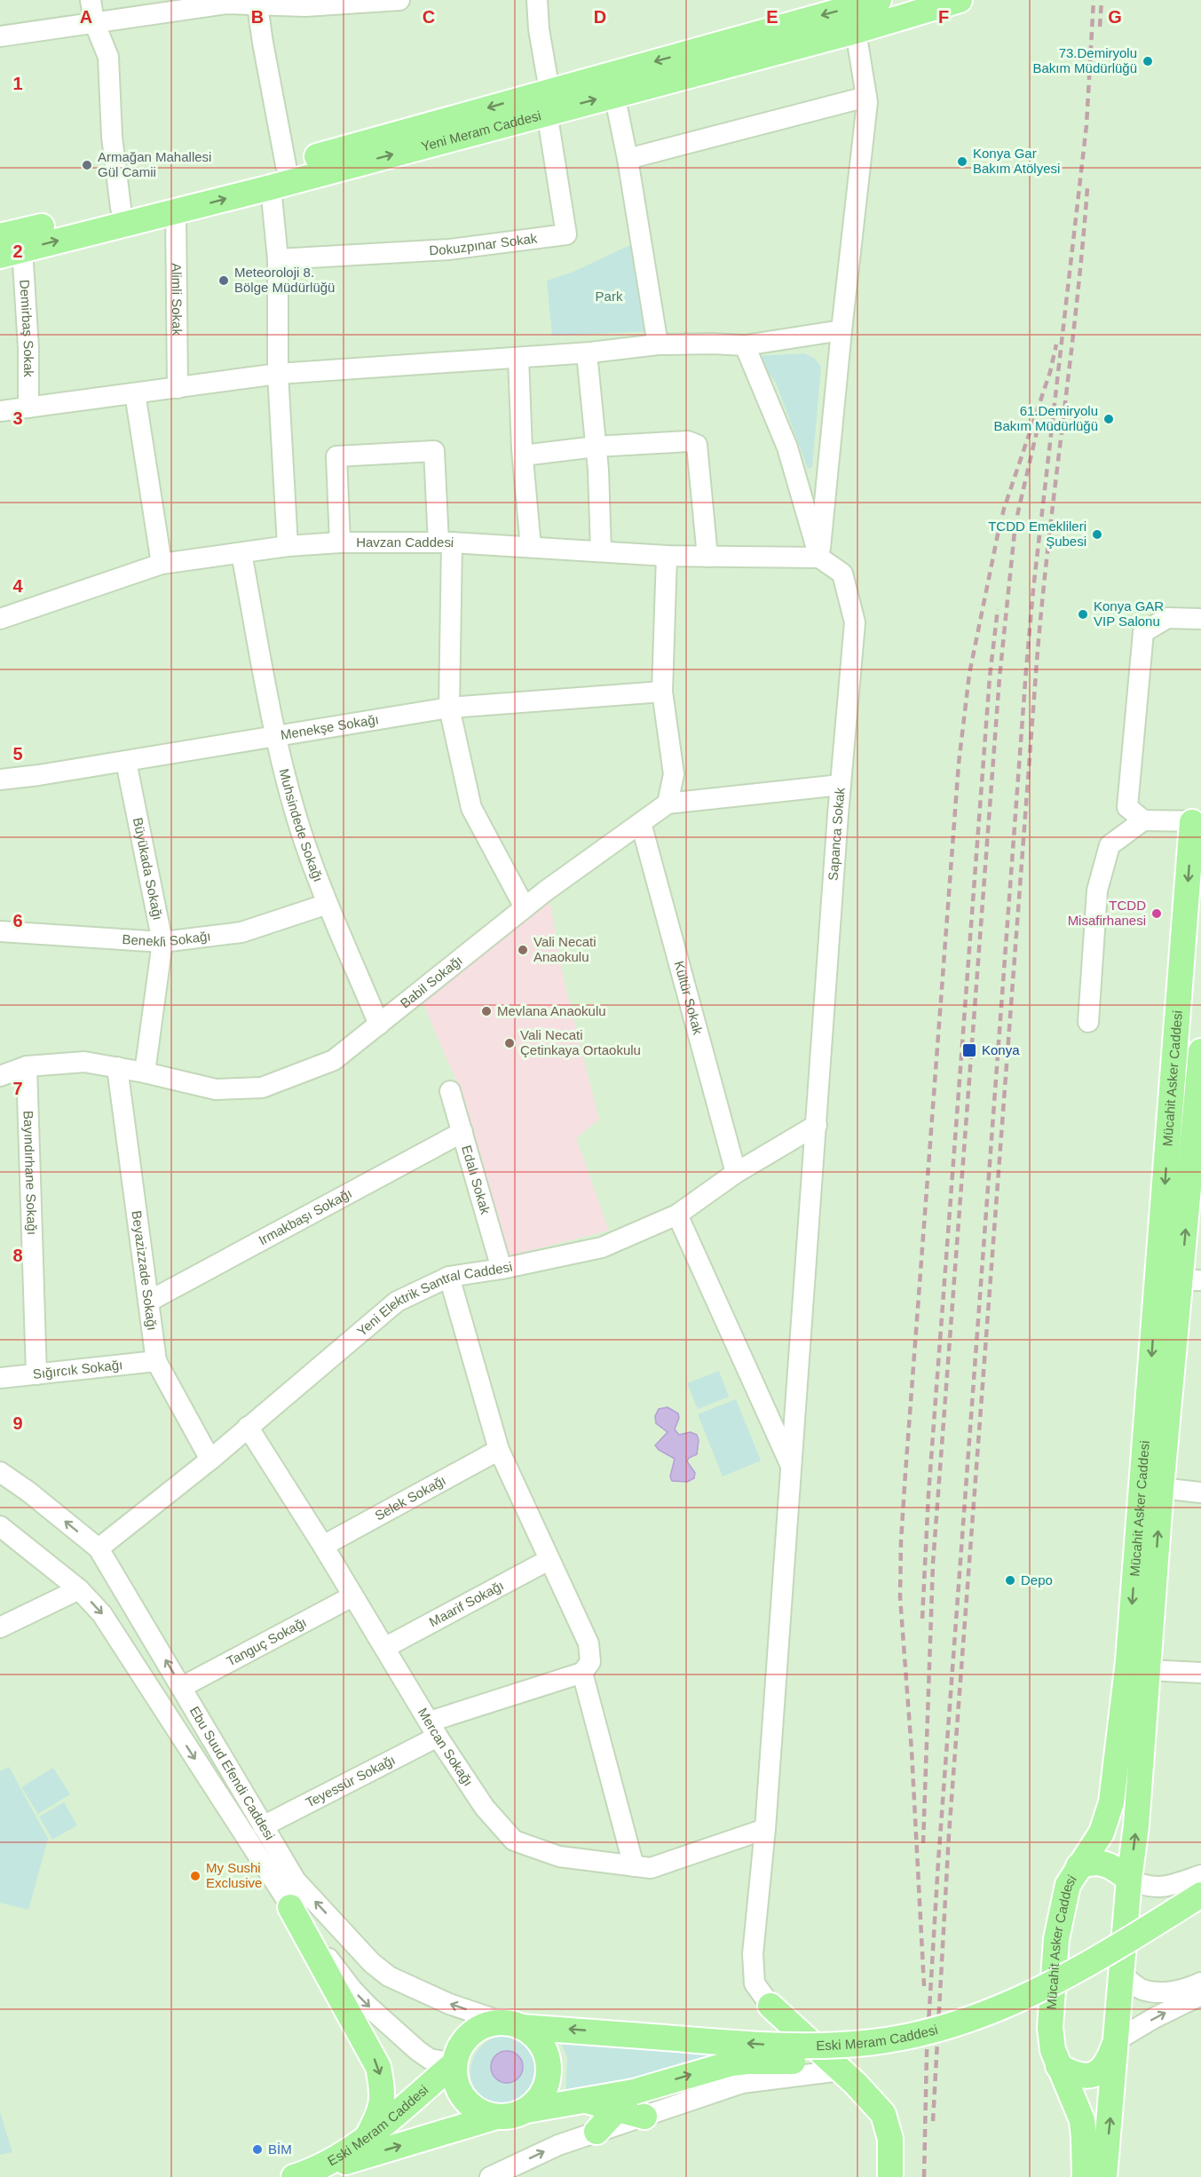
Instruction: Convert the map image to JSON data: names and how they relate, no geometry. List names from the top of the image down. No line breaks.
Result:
{"streets":{"main road":["Yeni Meram Caddesi","Mücahit Asker Caddesi","Eski Meram Caddesi"],"street":["Dokuzpınar Sokak","Alimli Sokak","Demirbaş Sokak","Havzan Caddesi","Menekşe Sokağı","Muhsindede Sokağı","Sapanca Sokak","Büyükada Sokağı","Benekli Sokağı","Babil Sokağı","Kültür Sokak","Bayındırhane Sokağı","Edalı Sokak","Irmakbaşı Sokağı","Beyazizzade Sokağı","Yeni Elektrik Santral Caddesi","Sığırcık Sokağı","Selek Sokağı","Maarif Sokağı","Tanguç Sokağı","Mercan Sokağı","Ebu Suud Efendi Caddesi","Teyessür Sokağı"]},"crossings":[["Yeni Meram Caddesi","Dokuzpınar Sokak"],["Yeni Meram Caddesi","Alimli Sokak"],["Yeni Meram Caddesi","Demirbaş Sokak"],["Havzan Caddesi","Muhsindede Sokağı"],["Havzan Caddesi","Sapanca Sokak"],["Menekşe Sokağı","Muhsindede Sokağı"],["Menekşe Sokağı","Büyükada Sokağı"],["Muhsindede Sokağı","Benekli Sokağı"],["Muhsindede Sokağı","Babil Sokağı"],["Sapanca Sokak","Babil Sokağı"],["Sapanca Sokak","Yeni Elektrik Santral Caddesi"],["Sapanca Sokak","Mercan Sokağı"],["Büyükada Sokağı","Benekli Sokağı"],["Büyükada Sokağı","Babil Sokağı"],["Babil Sokağı","Kültür Sokak"],["Babil Sokağı","Bayındırhane Sokağı"],["Babil Sokağı","Beyazizzade Sokağı"],["Kültür Sokak","Yeni Elektrik Santral Caddesi"],["Bayındırhane Sokağı","Sığırcık Sokağı"],["Edalı Sokak","Irmakbaşı Sokağı"],["Edalı Sokak","Yeni Elektrik Santral Caddesi"],["Irmakbaşı Sokağı","Beyazizzade Sokağı"],["Beyazizzade Sokağı","Yeni Elektrik Santral Caddesi"],["Beyazizzade Sokağı","Sığırcık Sokağı"],["Yeni Elektrik Santral Caddesi","Mercan Sokağı"],["Yeni Elektrik Santral Caddesi","Ebu Suud Efendi Caddesi"],["Selek Sokağı","Mercan Sokağı"],["Maarif Sokağı","Mercan Sokağı"],["Tanguç Sokağı","Mercan Sokağı"],["Tanguç Sokağı","Ebu Suud Efendi Caddesi"],["Mercan Sokağı","Teyessür Sokağı"],["Ebu Suud Efendi Caddesi","Teyessür Sokağı"],["Ebu Suud Efendi Caddesi","Eski Meram Caddesi"]],"parks":["Park"],"places":{"other":["73.Demiryolu Bakım Müdürlüğü","Konya Gar Bakım Atölyesi","Armağan Mahallesi Gül Camii","Meteoroloji 8. Bölge Müdürlüğü","61.Demiryolu Bakım Müdürlüğü","TCDD Emeklileri Şubesi","Konya GAR VIP Salonu","TCDD Misafirhanesi","Vali Necati Anaokulu","Mevlana Anaokulu","Vali Necati Çetinkaya Ortaokulu","Depo","My Sushi Exclusive","BİM"],"transit":["Konya"]},"grid":{"columns":["A","B","C","D","E","F","G"],"rows":["1","2","3","4","5","6","7","8","9"]}}
